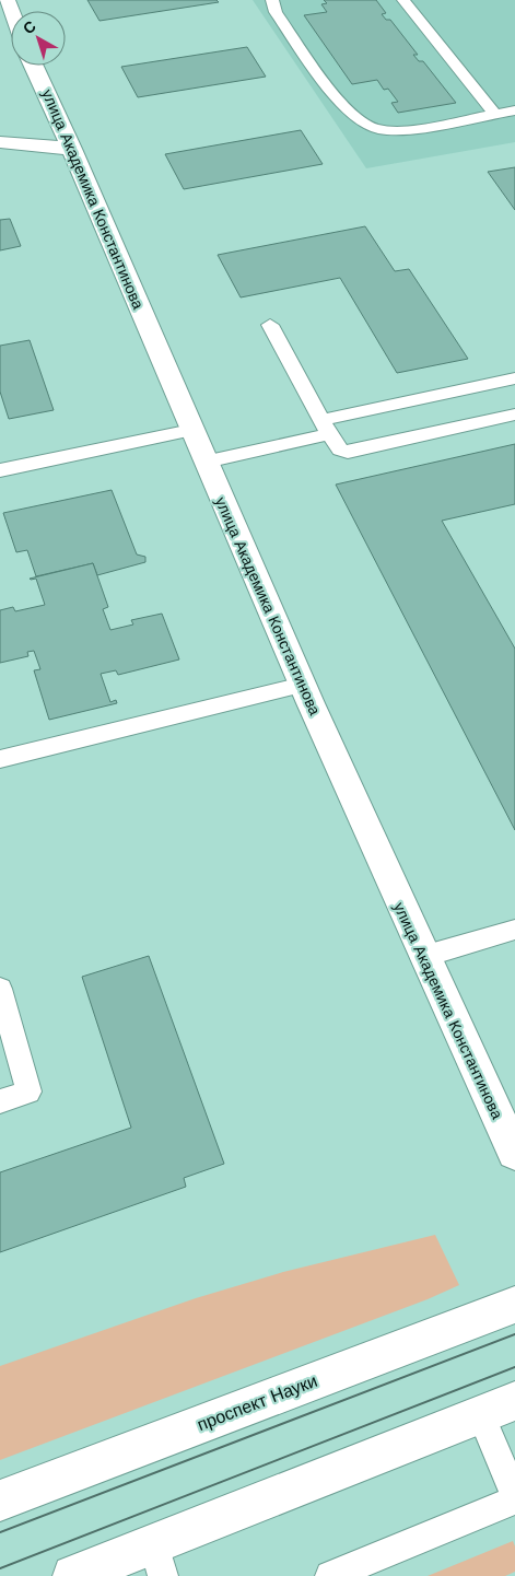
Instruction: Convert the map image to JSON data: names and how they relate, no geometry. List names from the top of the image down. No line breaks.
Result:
{"streets":{"street":["улица Академика Константинова","проспект Науки"]},"north":"top left"}
